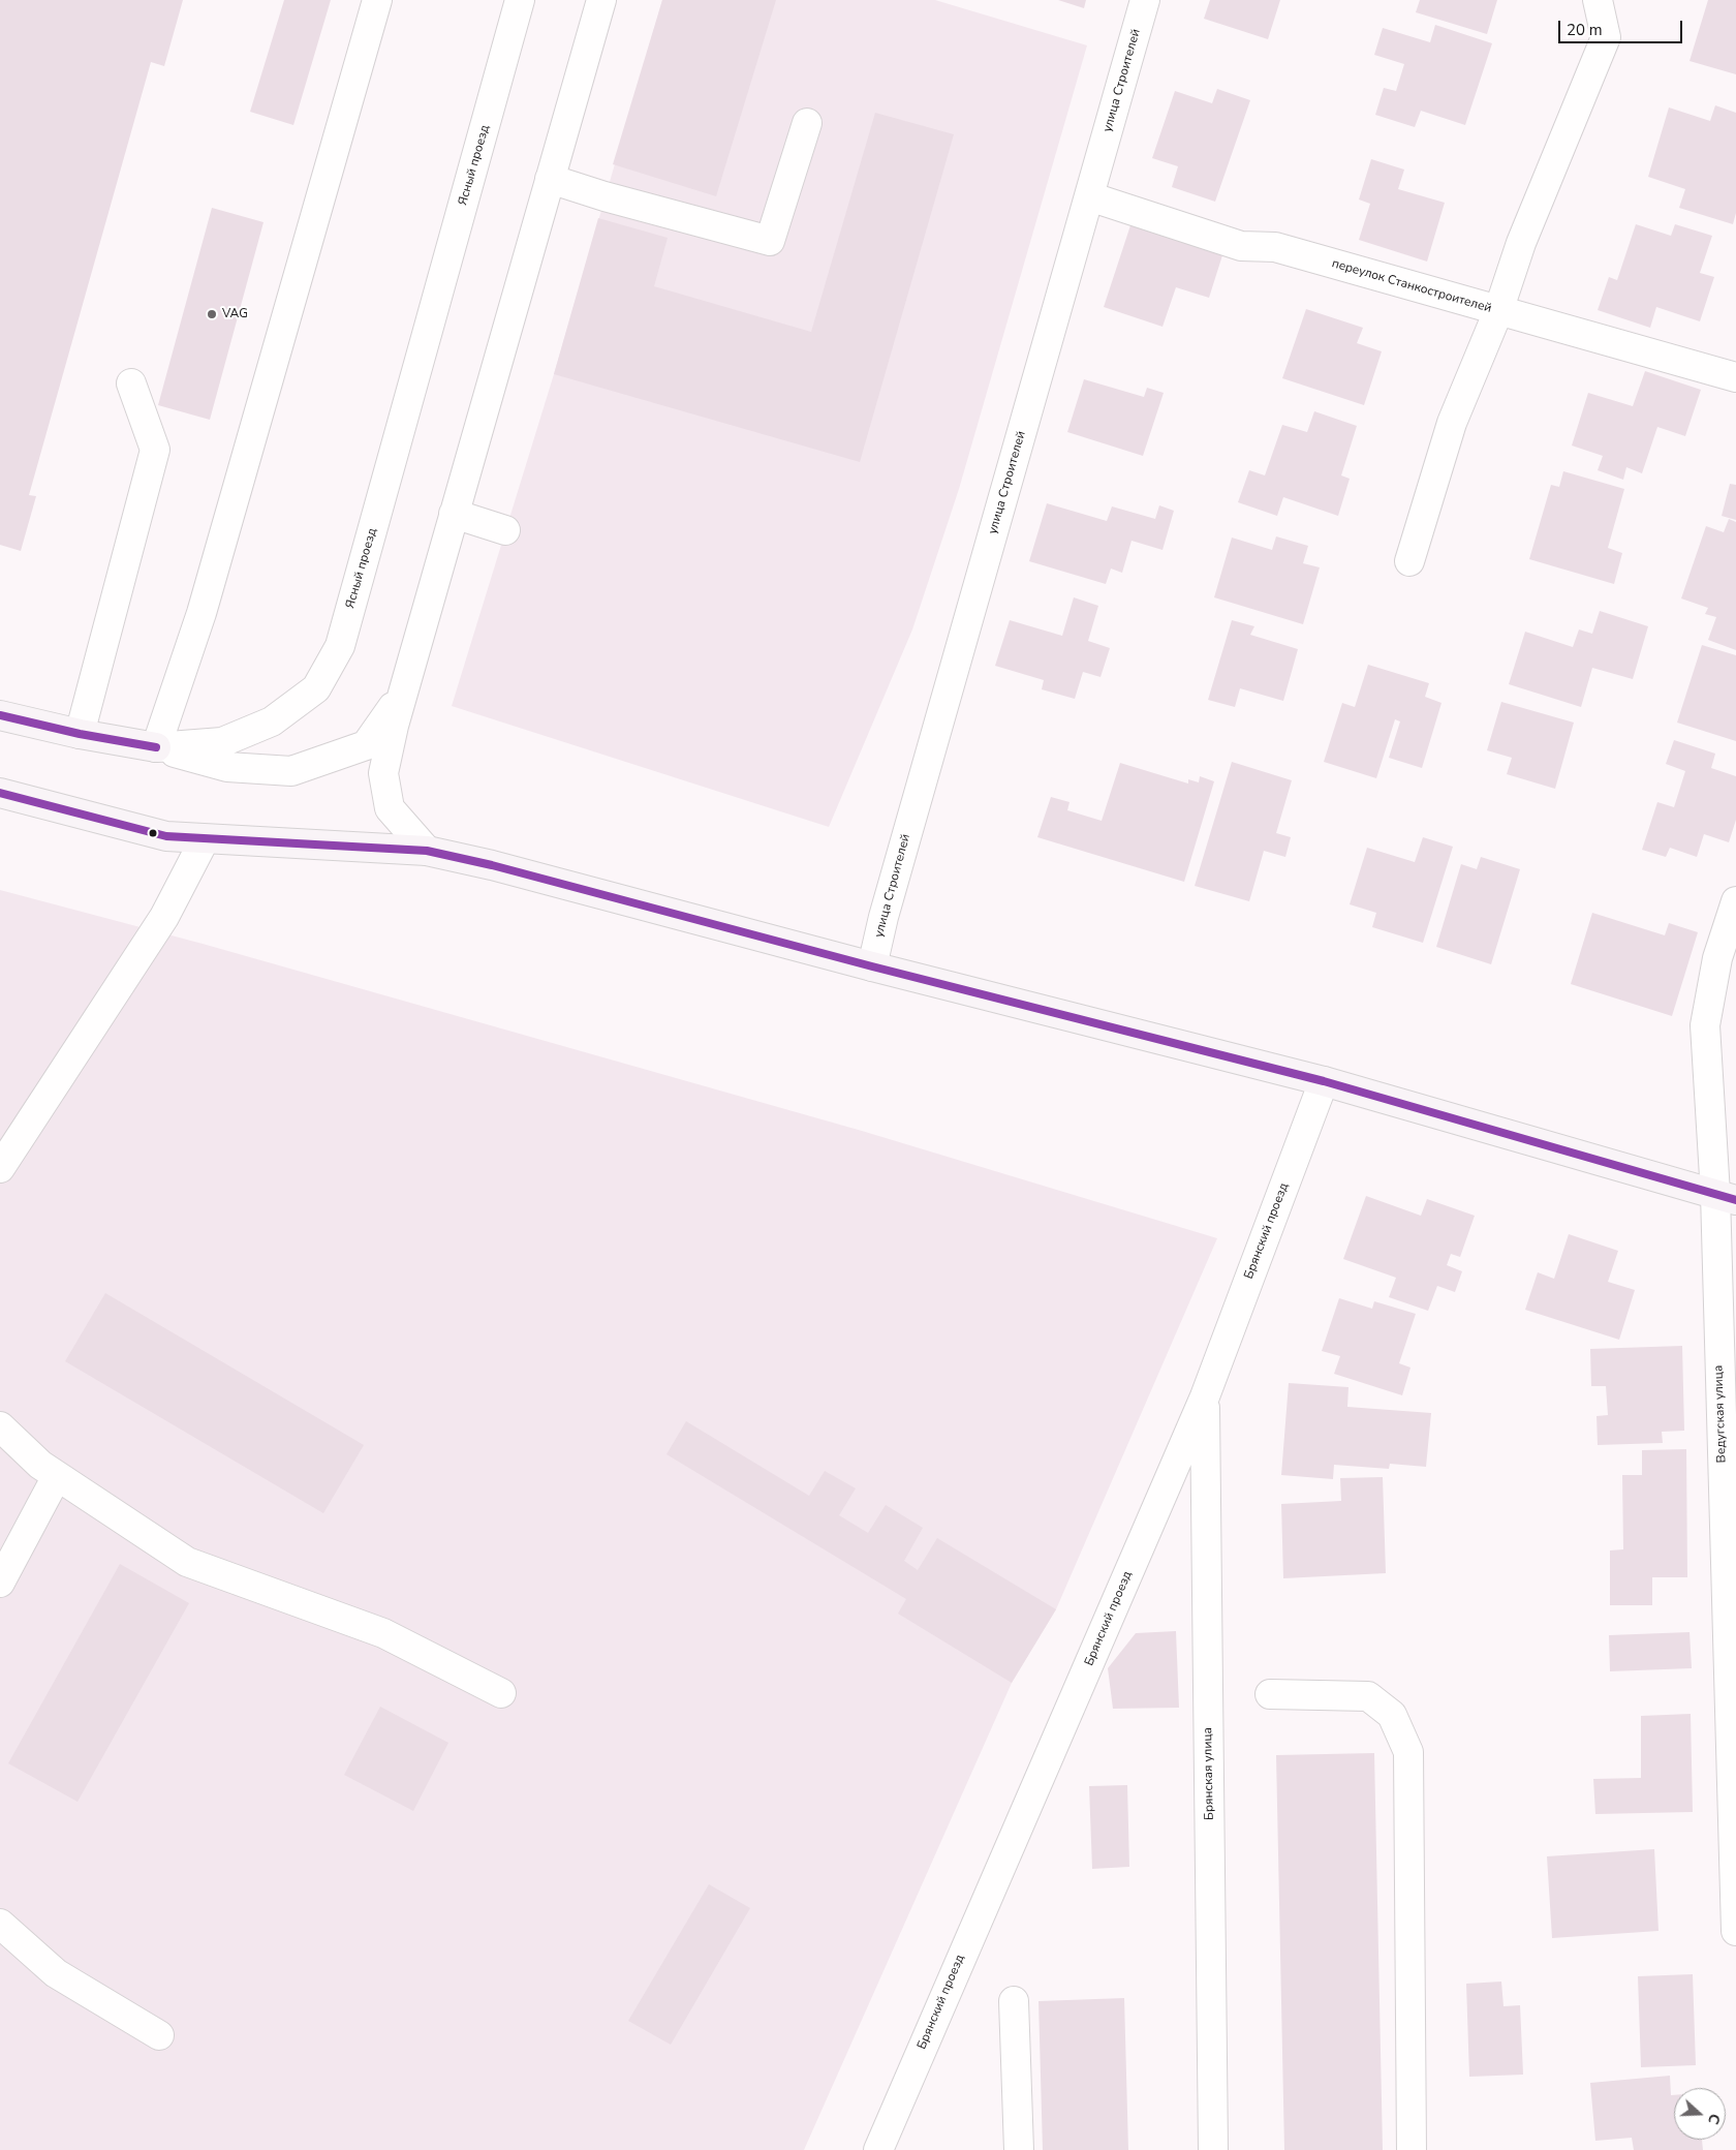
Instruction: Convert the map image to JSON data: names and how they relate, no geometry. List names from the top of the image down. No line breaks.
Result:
{"streets":{"street":["улица Строителей","Ясный проезд","переулок Станкостроителей","Брянский проезд","Ведугская улица","Брянская улица"]},"crossings":[["улица Строителей","переулок Станкостроителей"],["Брянский проезд","Брянская улица"]],"places":["VAG"],"scale_bar":"20 m","north":"right"}
